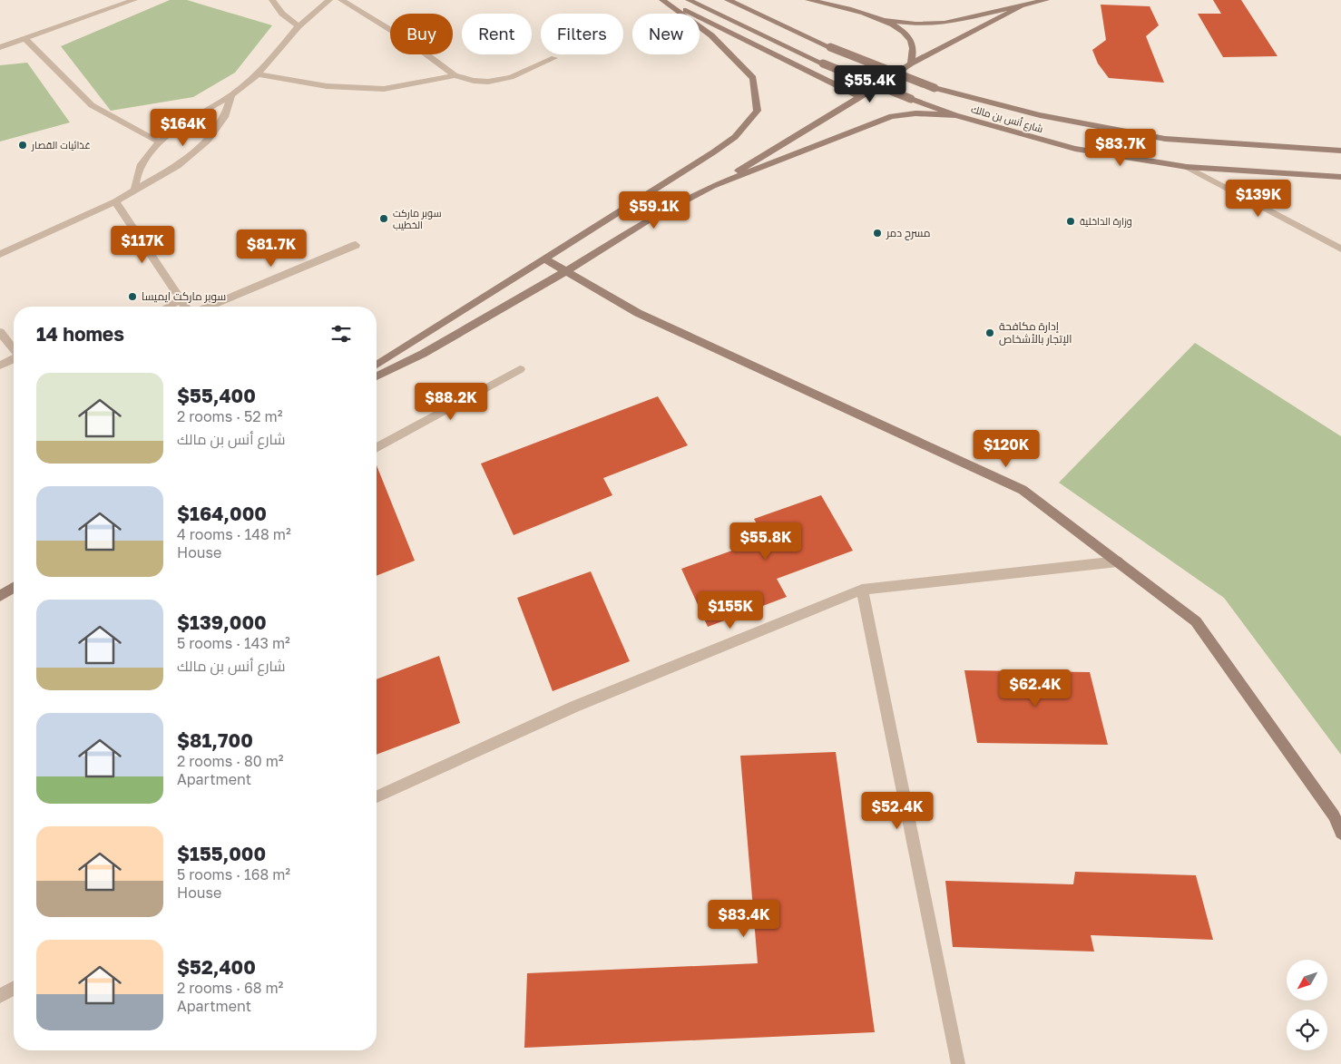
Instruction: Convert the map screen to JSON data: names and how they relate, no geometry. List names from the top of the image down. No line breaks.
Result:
{"streets":{"street":["شارع أنس بن مالك"]},"places":["غذائيات القصار","سوبر ماركت الخطيب","وزارة الداخلية","مسرح دمر","سوبر ماركت ايميسا","إدارة مكافحة الإتجار بالأشخاص"],"north":"bottom left","page":{"chip":["Buy","Rent","Filters","New"],"price":["$55.4K","$164K","$83.7K","$139K","$59.1K","$117K","$81.7K","$88.2K","$120K","$55.8K","$155K","$62.4K","$52.4K","$83.4K"],"heading":"14 homes","list":[{"name":"$55,400","note":"2 rooms · 52 m² · شارع أنس بن مالك"},{"name":"$164,000","note":"4 rooms · 148 m² · House"},{"name":"$139,000","note":"5 rooms · 143 m² · شارع أنس بن مالك"},{"name":"$81,700","note":"2 rooms · 80 m² · Apartment"},{"name":"$155,000","note":"5 rooms · 168 m² · House"},{"name":"$52,400","note":"2 rooms · 68 m² · Apartment"}]}}
